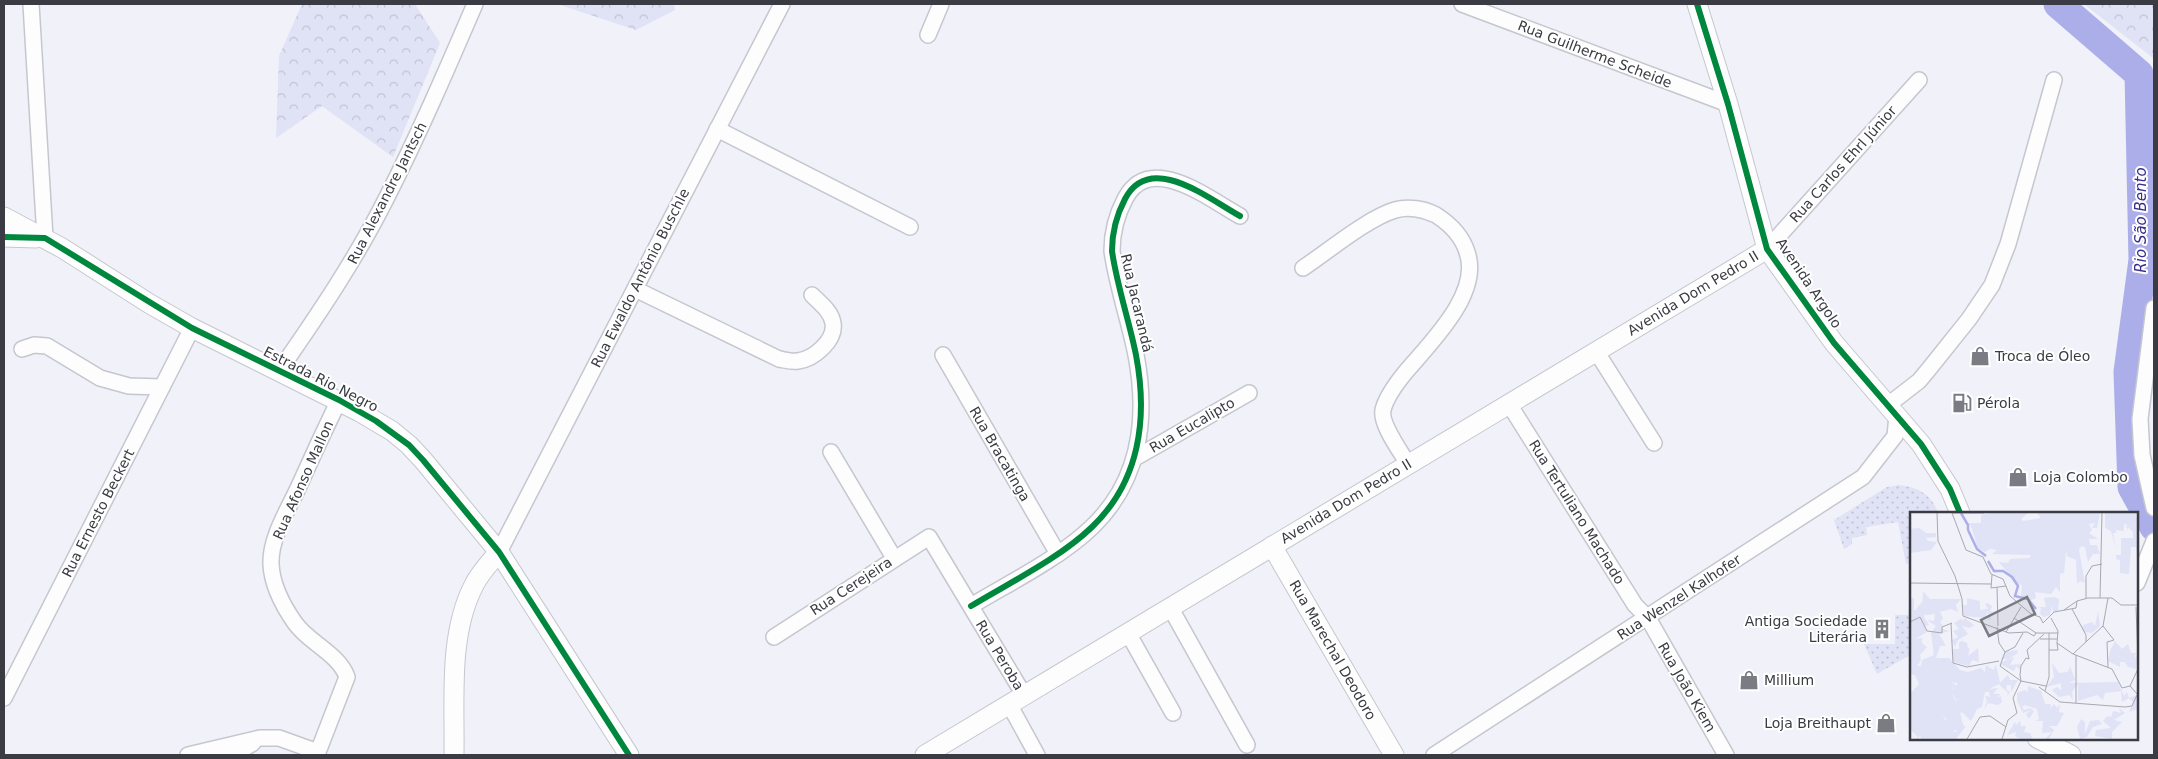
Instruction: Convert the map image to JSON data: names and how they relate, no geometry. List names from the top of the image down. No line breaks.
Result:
{"streets":{"main road":["Avenida Argolo","Avenida Dom Pedro II","Estrada Rio Negro","Rua Marechal Deodoro"],"street":["Rua Guilherme Scheide","Rua Carlos Ehrl Júnior","Rua Alexandre Jantsch","Rua Ewaldo Antônio Buschle","Rua Jacarandá","Rua Eucalipto","Rua Bracatinga","Rua Afonso Mallon","Rua Tertuliano Machado","Rua Ernesto Beckert","Rua Cerejeira","Rua Wenzel Kalhofer","Rua Peroba","Rua João Kiem"]},"crossings":[["Rua Guilherme Scheide","Avenida Argolo"],["Rua Carlos Ehrl Júnior","Avenida Argolo"],["Rua Carlos Ehrl Júnior","Avenida Dom Pedro II"],["Rua Alexandre Jantsch","Estrada Rio Negro"],["Rua Ewaldo Antônio Buschle","Estrada Rio Negro"],["Avenida Argolo","Avenida Dom Pedro II"],["Avenida Argolo","Rua Wenzel Kalhofer"],["Avenida Dom Pedro II","Rua Tertuliano Machado"],["Avenida Dom Pedro II","Rua Marechal Deodoro"],["Avenida Dom Pedro II","Rua Peroba"],["Rua Jacarandá","Rua Eucalipto"],["Rua Jacarandá","Rua Bracatinga"],["Rua Jacarandá","Rua Peroba"],["Estrada Rio Negro","Rua Afonso Mallon"],["Estrada Rio Negro","Rua Ernesto Beckert"],["Rua Tertuliano Machado","Rua Wenzel Kalhofer"],["Rua Tertuliano Machado","Rua João Kiem"],["Rua Cerejeira","Rua Peroba"],["Rua Wenzel Kalhofer","Rua João Kiem"]],"water":["Rio São Bento"],"places":{"shop":["Troca de Óleo","Loja Colombo","Millium","Loja Breithaupt"],"fuel station":["Pérola"],"building":["Antiga Sociedade Literária"]}}
